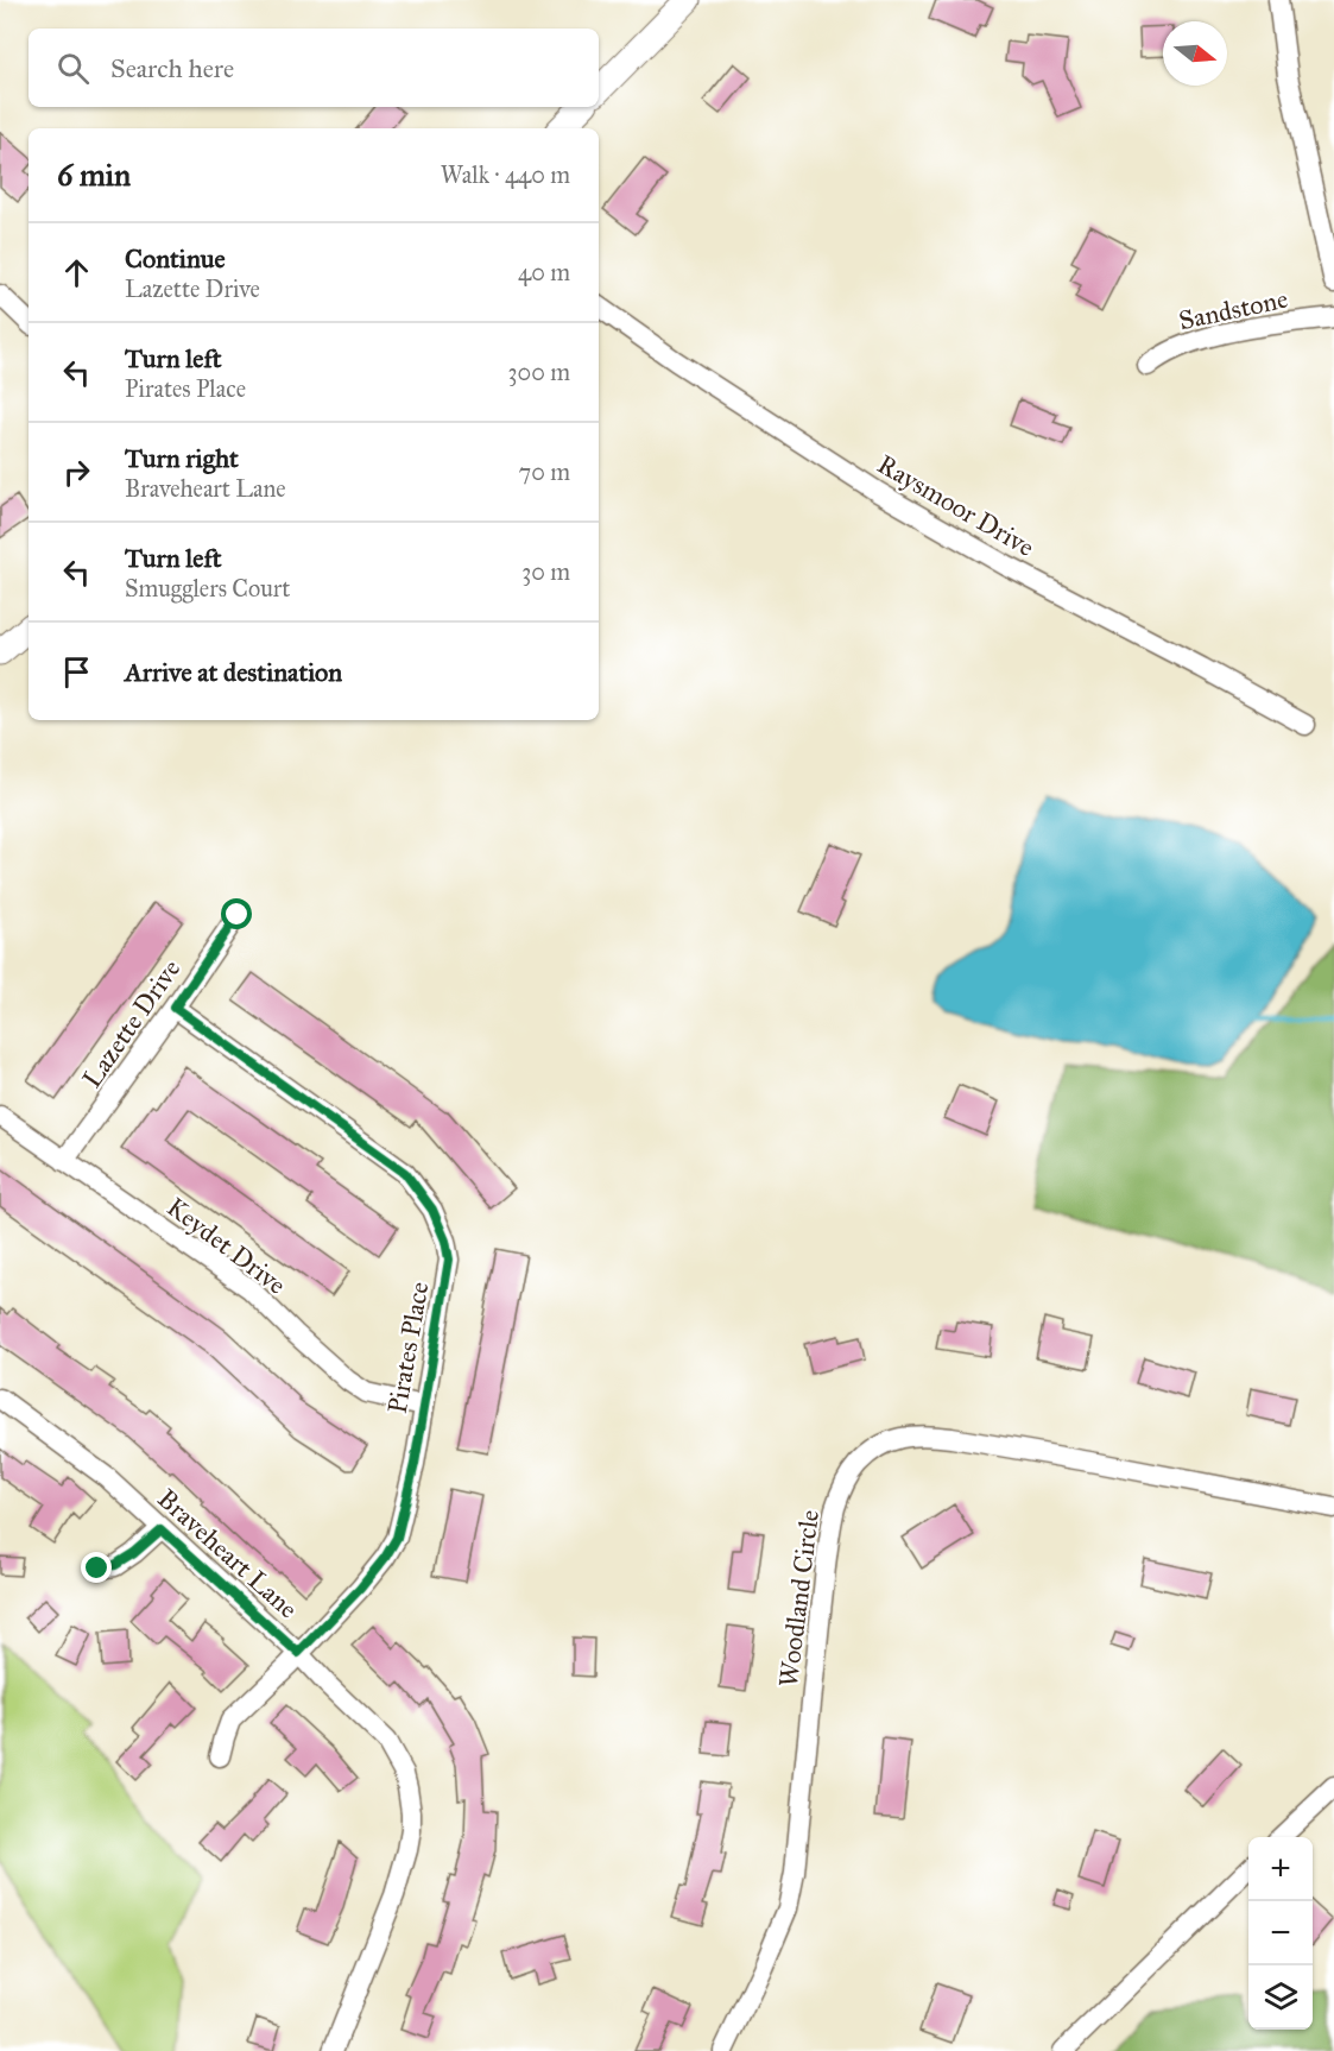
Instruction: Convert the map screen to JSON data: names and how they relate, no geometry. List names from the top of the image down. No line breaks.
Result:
{"streets":{"street":["Sandstone","Raysmoor Drive","Lazette Drive","Keydet Drive","Pirates Place","Braveheart Lane","Woodland Circle"]},"crossings":[["Lazette Drive","Keydet Drive"],["Lazette Drive","Pirates Place"],["Keydet Drive","Pirates Place"],["Pirates Place","Braveheart Lane"]],"north":"right","page":{"search":"Search here","heading":["6 min","Walk · 440 m"],"list":[["Continue","Lazette Drive","40 m"],["Turn left","Pirates Place","300 m"],["Turn right","Braveheart Lane","70 m"],["Turn left","Smugglers Court","30 m"],"Arrive at destination"],"map_buttons":["+","−"]}}
